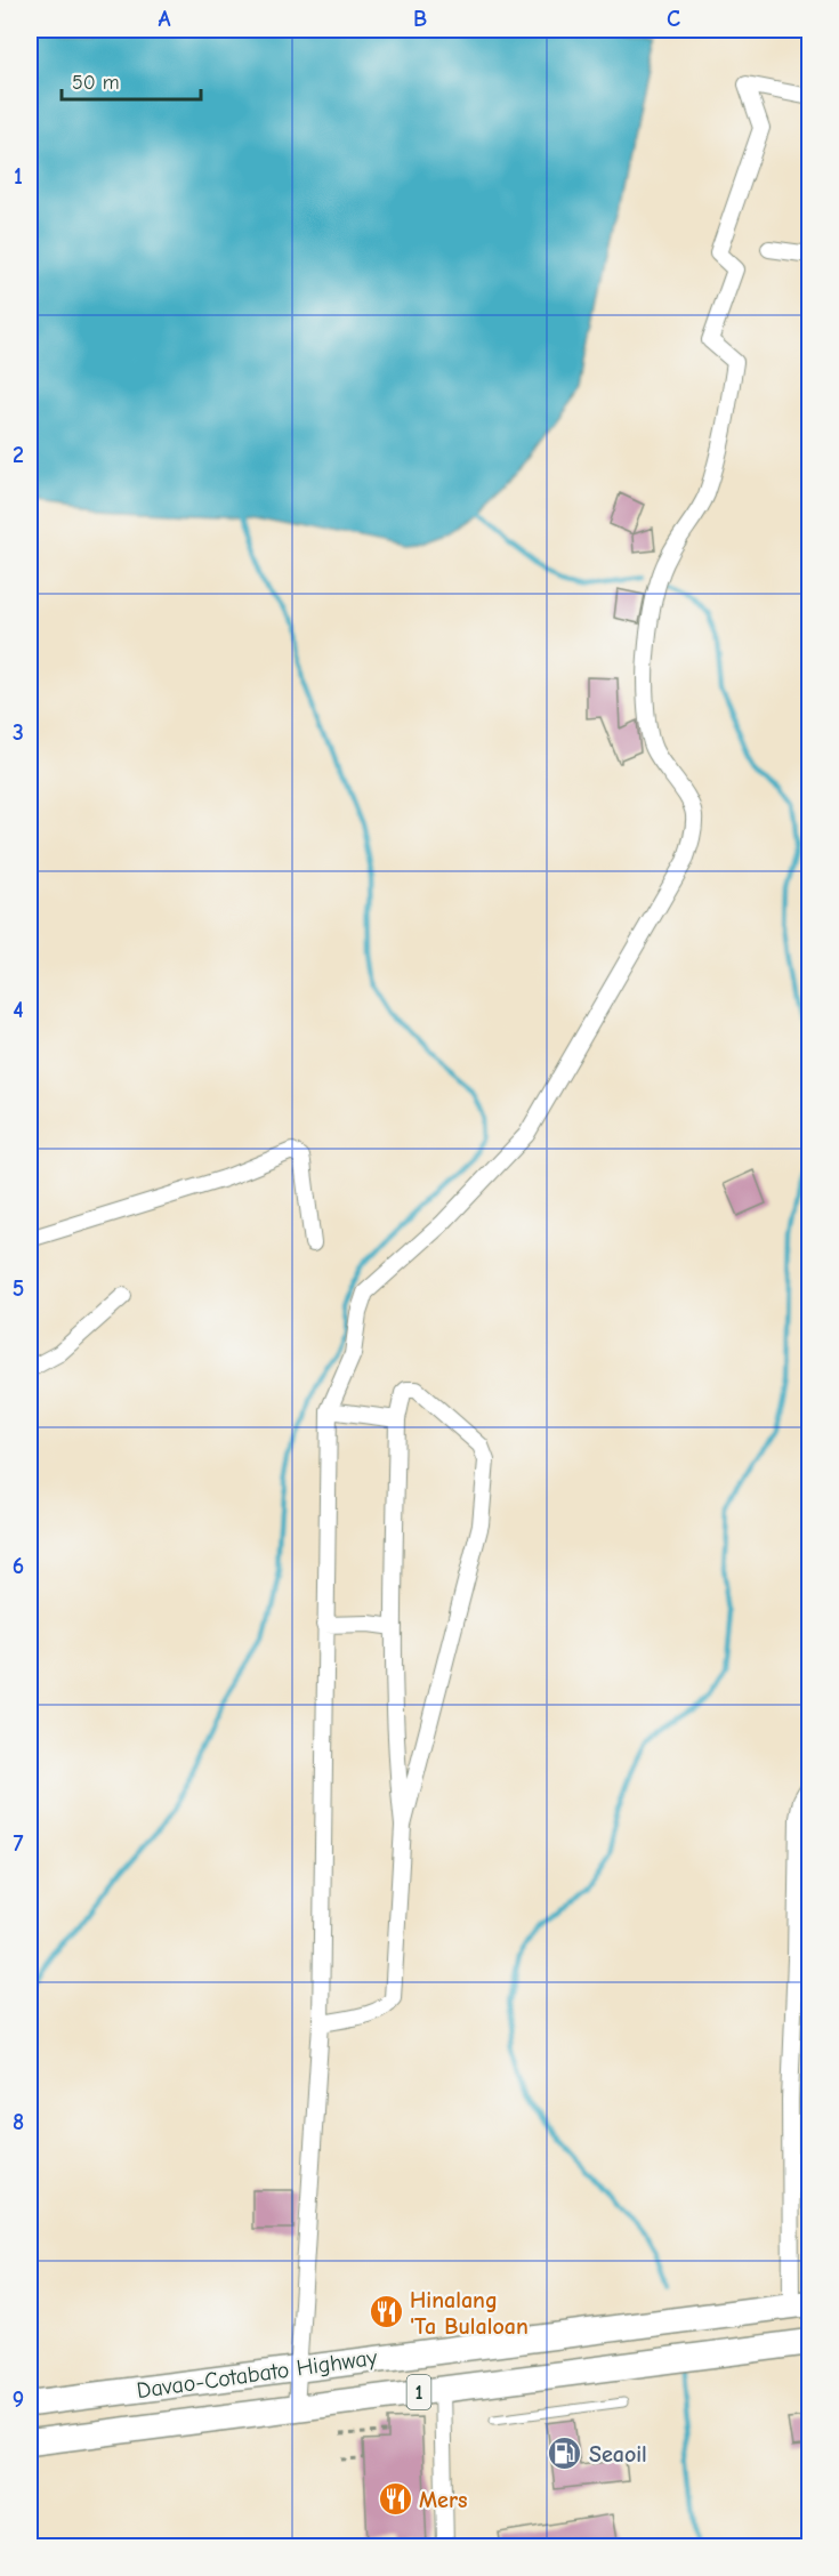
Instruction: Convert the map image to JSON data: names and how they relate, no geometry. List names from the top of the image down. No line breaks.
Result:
{"streets":{"highway":["Davao-Cotabato Highway","1"]},"places":{"restaurant":["Hinalang 'Ta Bulaloan","Mers"],"fuel station":["Seaoil"]},"scale_bar":"50 m","grid":{"columns":["A","B","C"],"rows":["1","2","3","4","5","6","7","8","9"]}}
